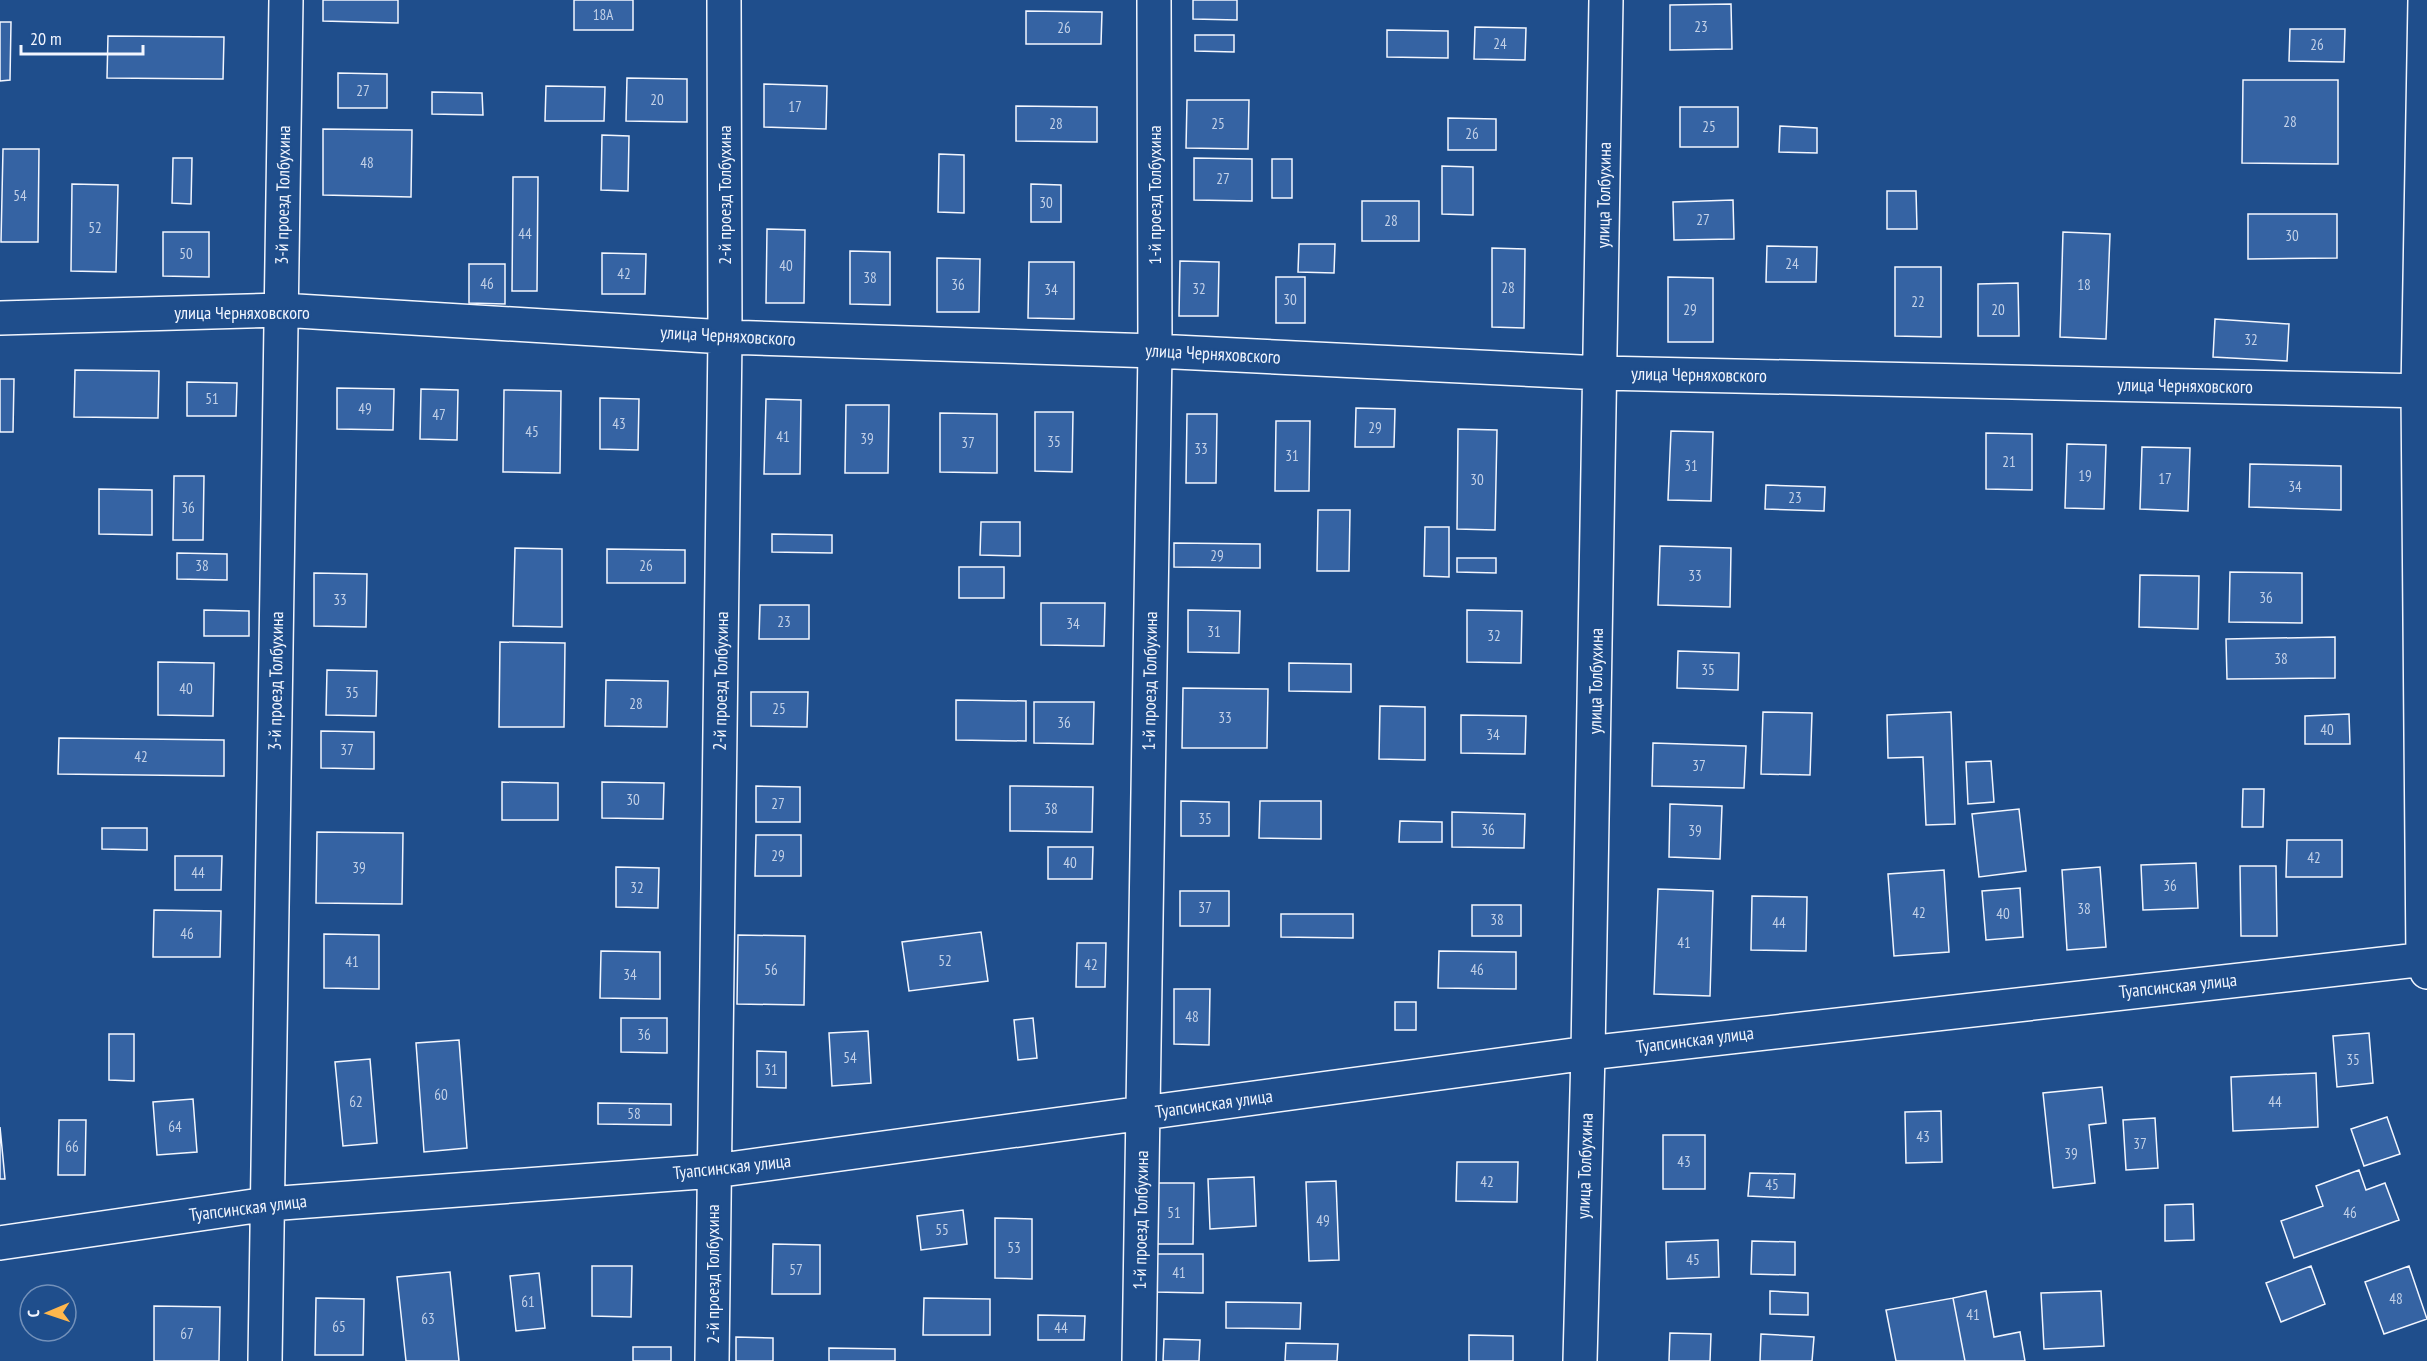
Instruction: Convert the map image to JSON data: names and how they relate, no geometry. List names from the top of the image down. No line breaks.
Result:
{"streets":{"street":["3-й проезд Толбухина","2-й проезд Толбухина","1-й проезд Толбухина","улица Толбухина","улица Черняховского","Туапсинская улица"]},"crossings":[["3-й проезд Толбухина","улица Черняховского"],["3-й проезд Толбухина","Туапсинская улица"],["2-й проезд Толбухина","улица Черняховского"],["2-й проезд Толбухина","Туапсинская улица"],["1-й проезд Толбухина","улица Черняховского"],["1-й проезд Толбухина","Туапсинская улица"],["улица Толбухина","улица Черняховского"],["улица Толбухина","Туапсинская улица"]],"house_numbers":["18А","23","26","24","26","27","20","17","28","28","25","25","26","48","27","54","30","27","28","52","44","30","50","24","40","42","38","46","36","18","28","32","34","30","22","29","20","32","51","49","47","43","29","45","41","39","35","37","33","31","21","31","19","17","30","34","23","36","29","38","26","33","36","33","23","34","31","32","38","35","40","35","28","25","33","36","40","34","37","42","37","30","27","38","35","36","39","29","42","40","39","44","36","32","37","38","42","40","38","44","46","41","52","41","42","56","46","34","48","36","54","35","31","60","62","44","58","64","43","37","66","39","43","42","45","51","46","49","55","53","45","57","41","48","61","41","63","65","44","67"],"scale_bar":"20 m","north":"left"}
